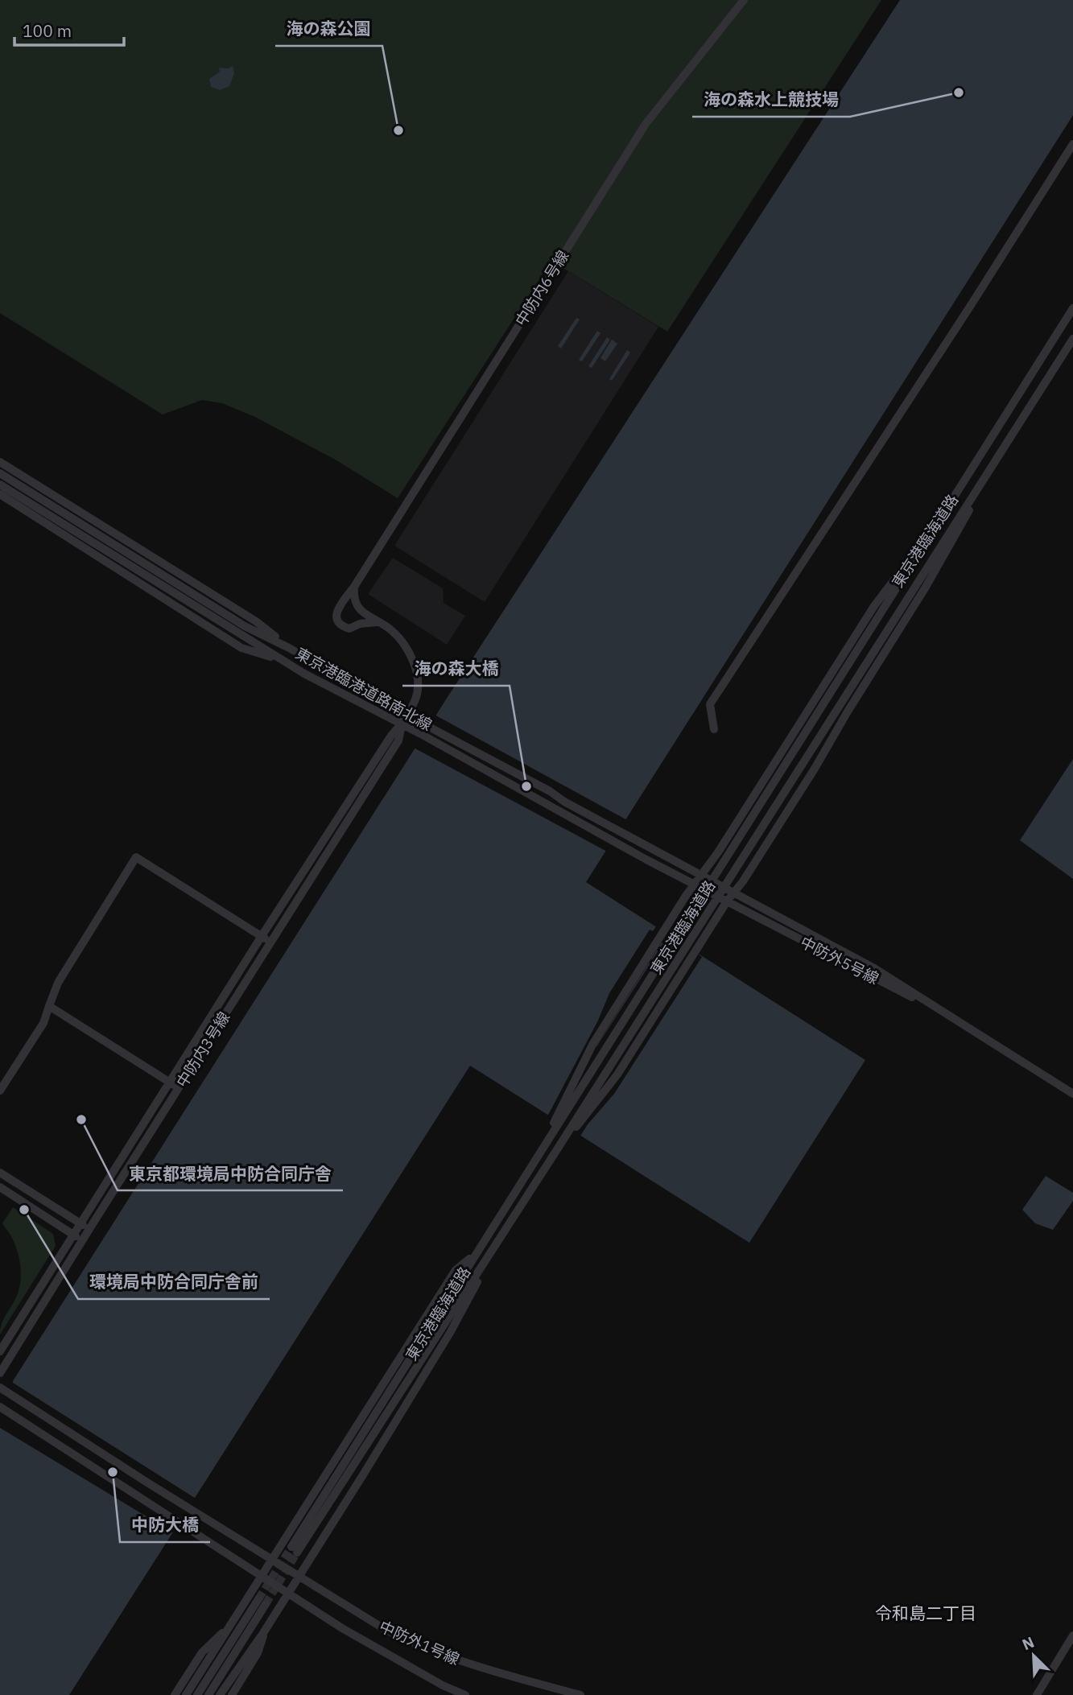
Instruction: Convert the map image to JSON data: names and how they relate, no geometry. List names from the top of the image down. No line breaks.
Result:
{"streets":{"street":["中防内6号線","東京港臨海道路","東京港臨港道路南北線","中防外5号線","中防内3号線","中防外1号線"]},"crossings":[["東京港臨港道路南北線","中防外5号線"],["東京港臨港道路南北線","中防内3号線"]],"districts":["令和島二丁目"],"places":["海の森水上競技場","海の森公園","海の森大橋","東京都環境局中防合同庁舎","環境局中防合同庁舎前","中防大橋"],"scale_bar":"100 m","north":"top left"}
